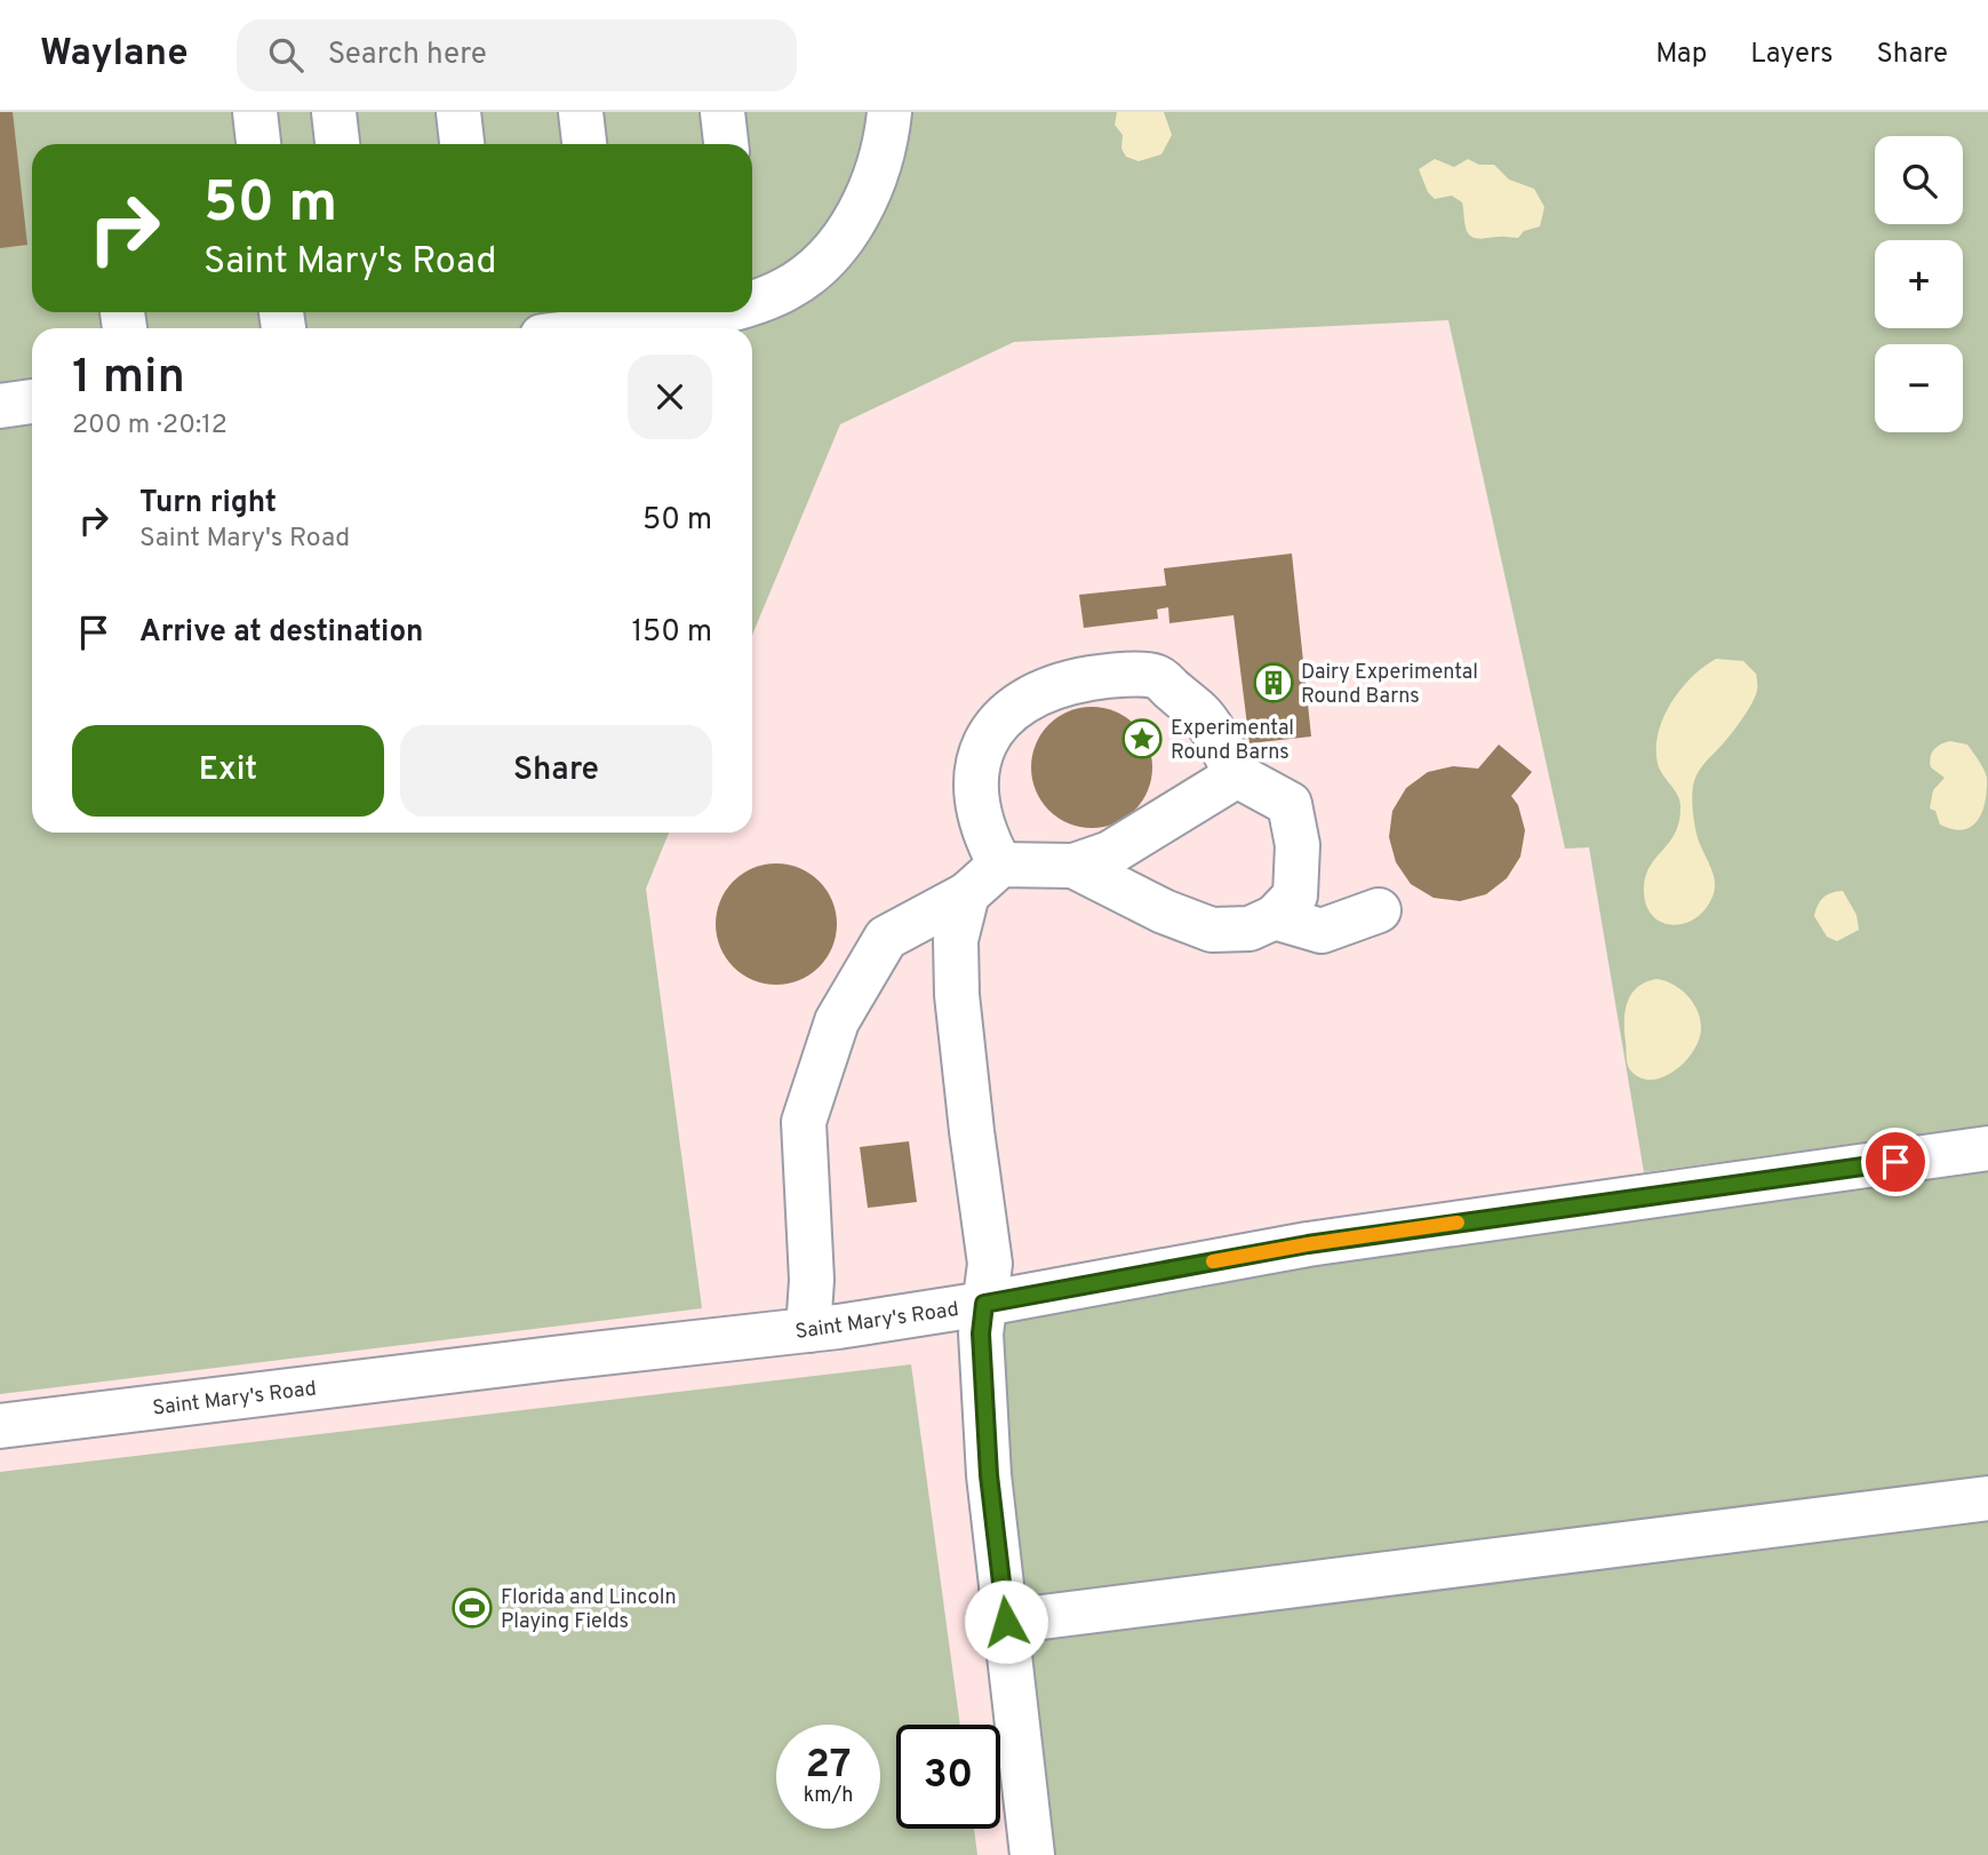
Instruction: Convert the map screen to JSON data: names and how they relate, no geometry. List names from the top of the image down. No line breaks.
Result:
{"streets":{"street":["Saint Mary's Road"]},"places":{"building":["Dairy Experimental Round Barns"],"place":["Experimental Round Barns"],"sports":["Florida and Lincoln Playing Fields"]},"page":{"header":"Waylane","search":"Search here","nav":["Map","Layers","Share"],"map_buttons":["+","−"],"turn":["50 m","Saint Mary's Road"],"heading":["1 min","200 m · 20:12"],"list":[{"name":"Turn right","note":"Saint Mary's Road","value":"50 m"},{"name":"Arrive at destination","value":"150 m"}],"buttons":["Exit","Share"],"speed":"27 km/h","limit":"30"}}
